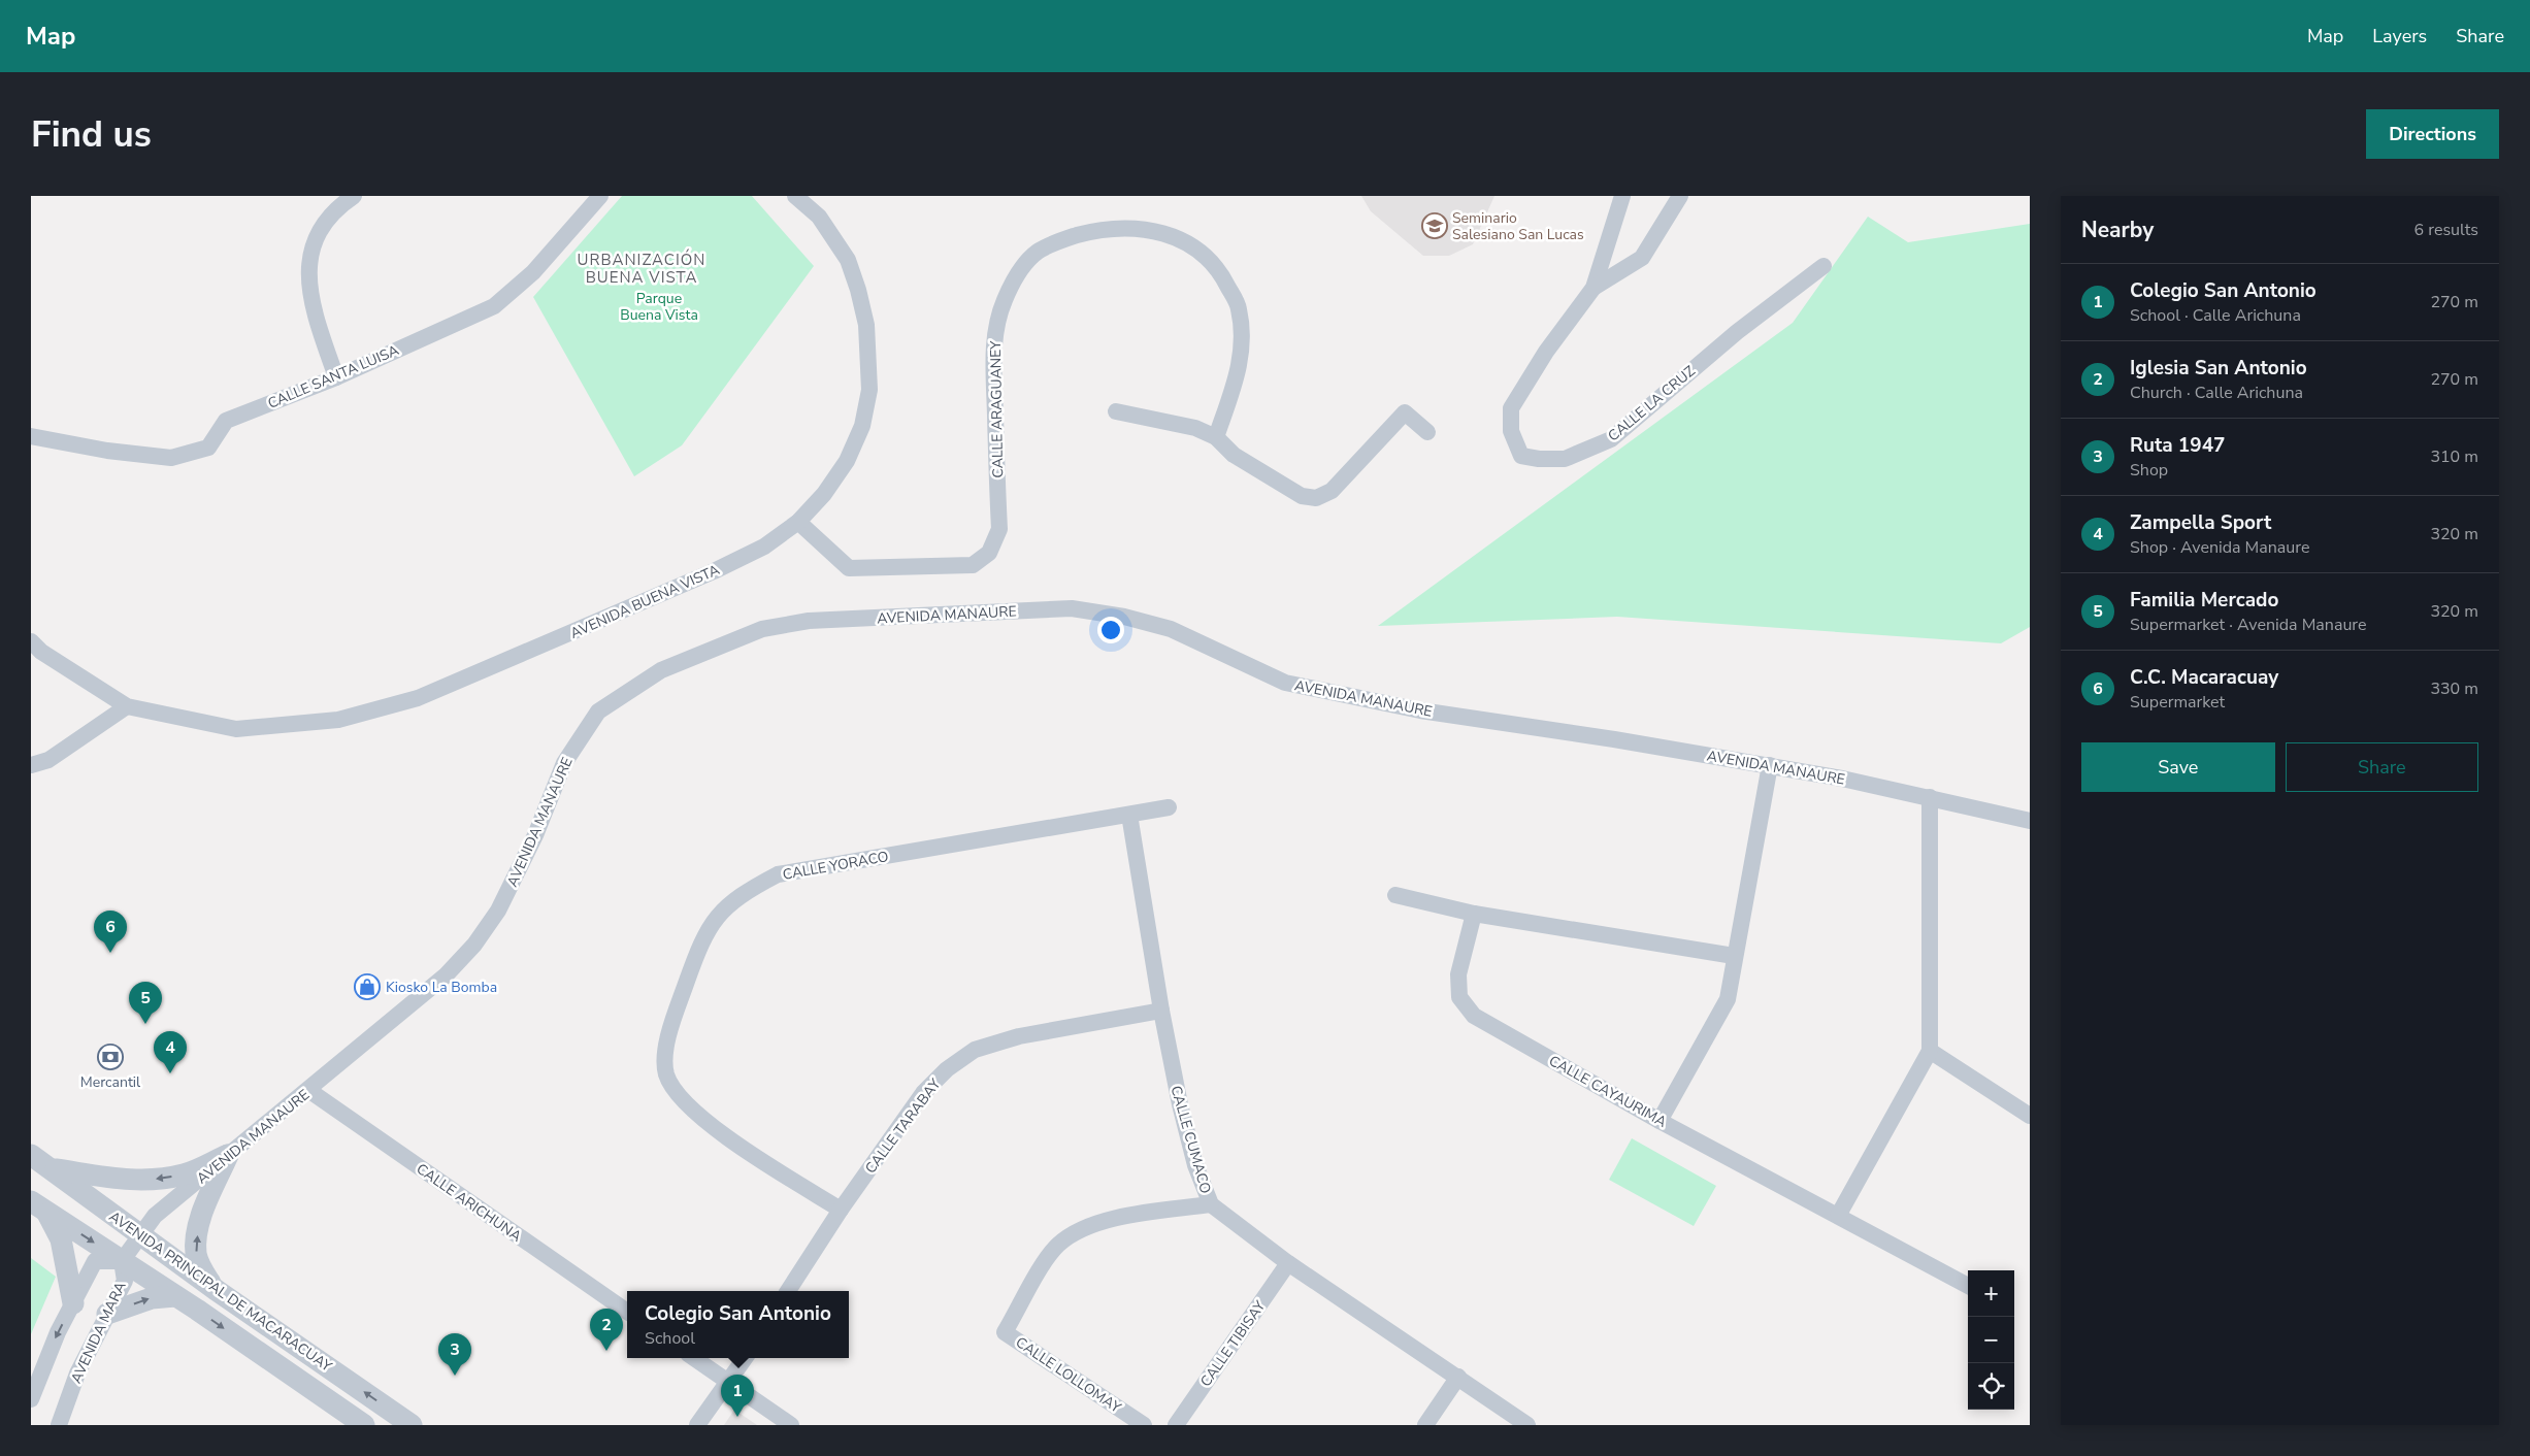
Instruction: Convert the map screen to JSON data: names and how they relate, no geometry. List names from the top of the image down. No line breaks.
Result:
{"streets":{"street":["CALLE SANTA LUISA","CALLE LA CRUZ","CALLE ARAGUANEY","AVENIDA BUENA VISTA","AVENIDA MANAURE","CALLE YORACO","CALLE CAYAURIMA","CALLE TARABAY","CALLE CUMACO","CALLE ARICHUNA","AVENIDA PRINCIPAL DE MACARACUAY","AVENIDA MARA","CALLE TIBISAY","CALLE LOLLOMAY"]},"crossings":[["CALLE ARAGUANEY","AVENIDA BUENA VISTA"],["AVENIDA MANAURE","CALLE ARICHUNA"],["AVENIDA MANAURE","AVENIDA PRINCIPAL DE MACARACUAY"],["AVENIDA MANAURE","AVENIDA MARA"],["CALLE YORACO","CALLE TARABAY"],["CALLE YORACO","CALLE CUMACO"],["CALLE TARABAY","CALLE CUMACO"],["CALLE CUMACO","CALLE TIBISAY"],["CALLE CUMACO","CALLE LOLLOMAY"],["AVENIDA PRINCIPAL DE MACARACUAY","AVENIDA MARA"]],"districts":["URBANIZACIÓN BUENA VISTA"],"parks":["Parque Buena Vista"],"places":{"school or university":["Seminario Salesiano San Lucas"],"shop":["Kiosko La Bomba"],"bank":["Mercantil"]},"page":{"header":"Map","nav":["Map","Layers","Share"],"buttons":["Directions",["Save","Share"]],"title":"Find us","heading":["Nearby","6 results"],"list":[{"mark":"1","name":"Colegio San Antonio","note":"School · Calle Arichuna","value":"270 m"},{"mark":"2","name":"Iglesia San Antonio","note":"Church · Calle Arichuna","value":"270 m"},{"mark":"3","name":"Ruta 1947","note":"Shop","value":"310 m"},{"mark":"4","name":"Zampella Sport","note":"Shop · Avenida Manaure","value":"320 m"},{"mark":"5","name":"Familia Mercado","note":"Supermarket · Avenida Manaure","value":"320 m"},{"mark":"6","name":"C.C. Macaracuay","note":"Supermarket","value":"330 m"}],"pins":["6","5","4","2","3","1"],"map_buttons":["+","−"],"popup":["Colegio San Antonio","School"]}}
